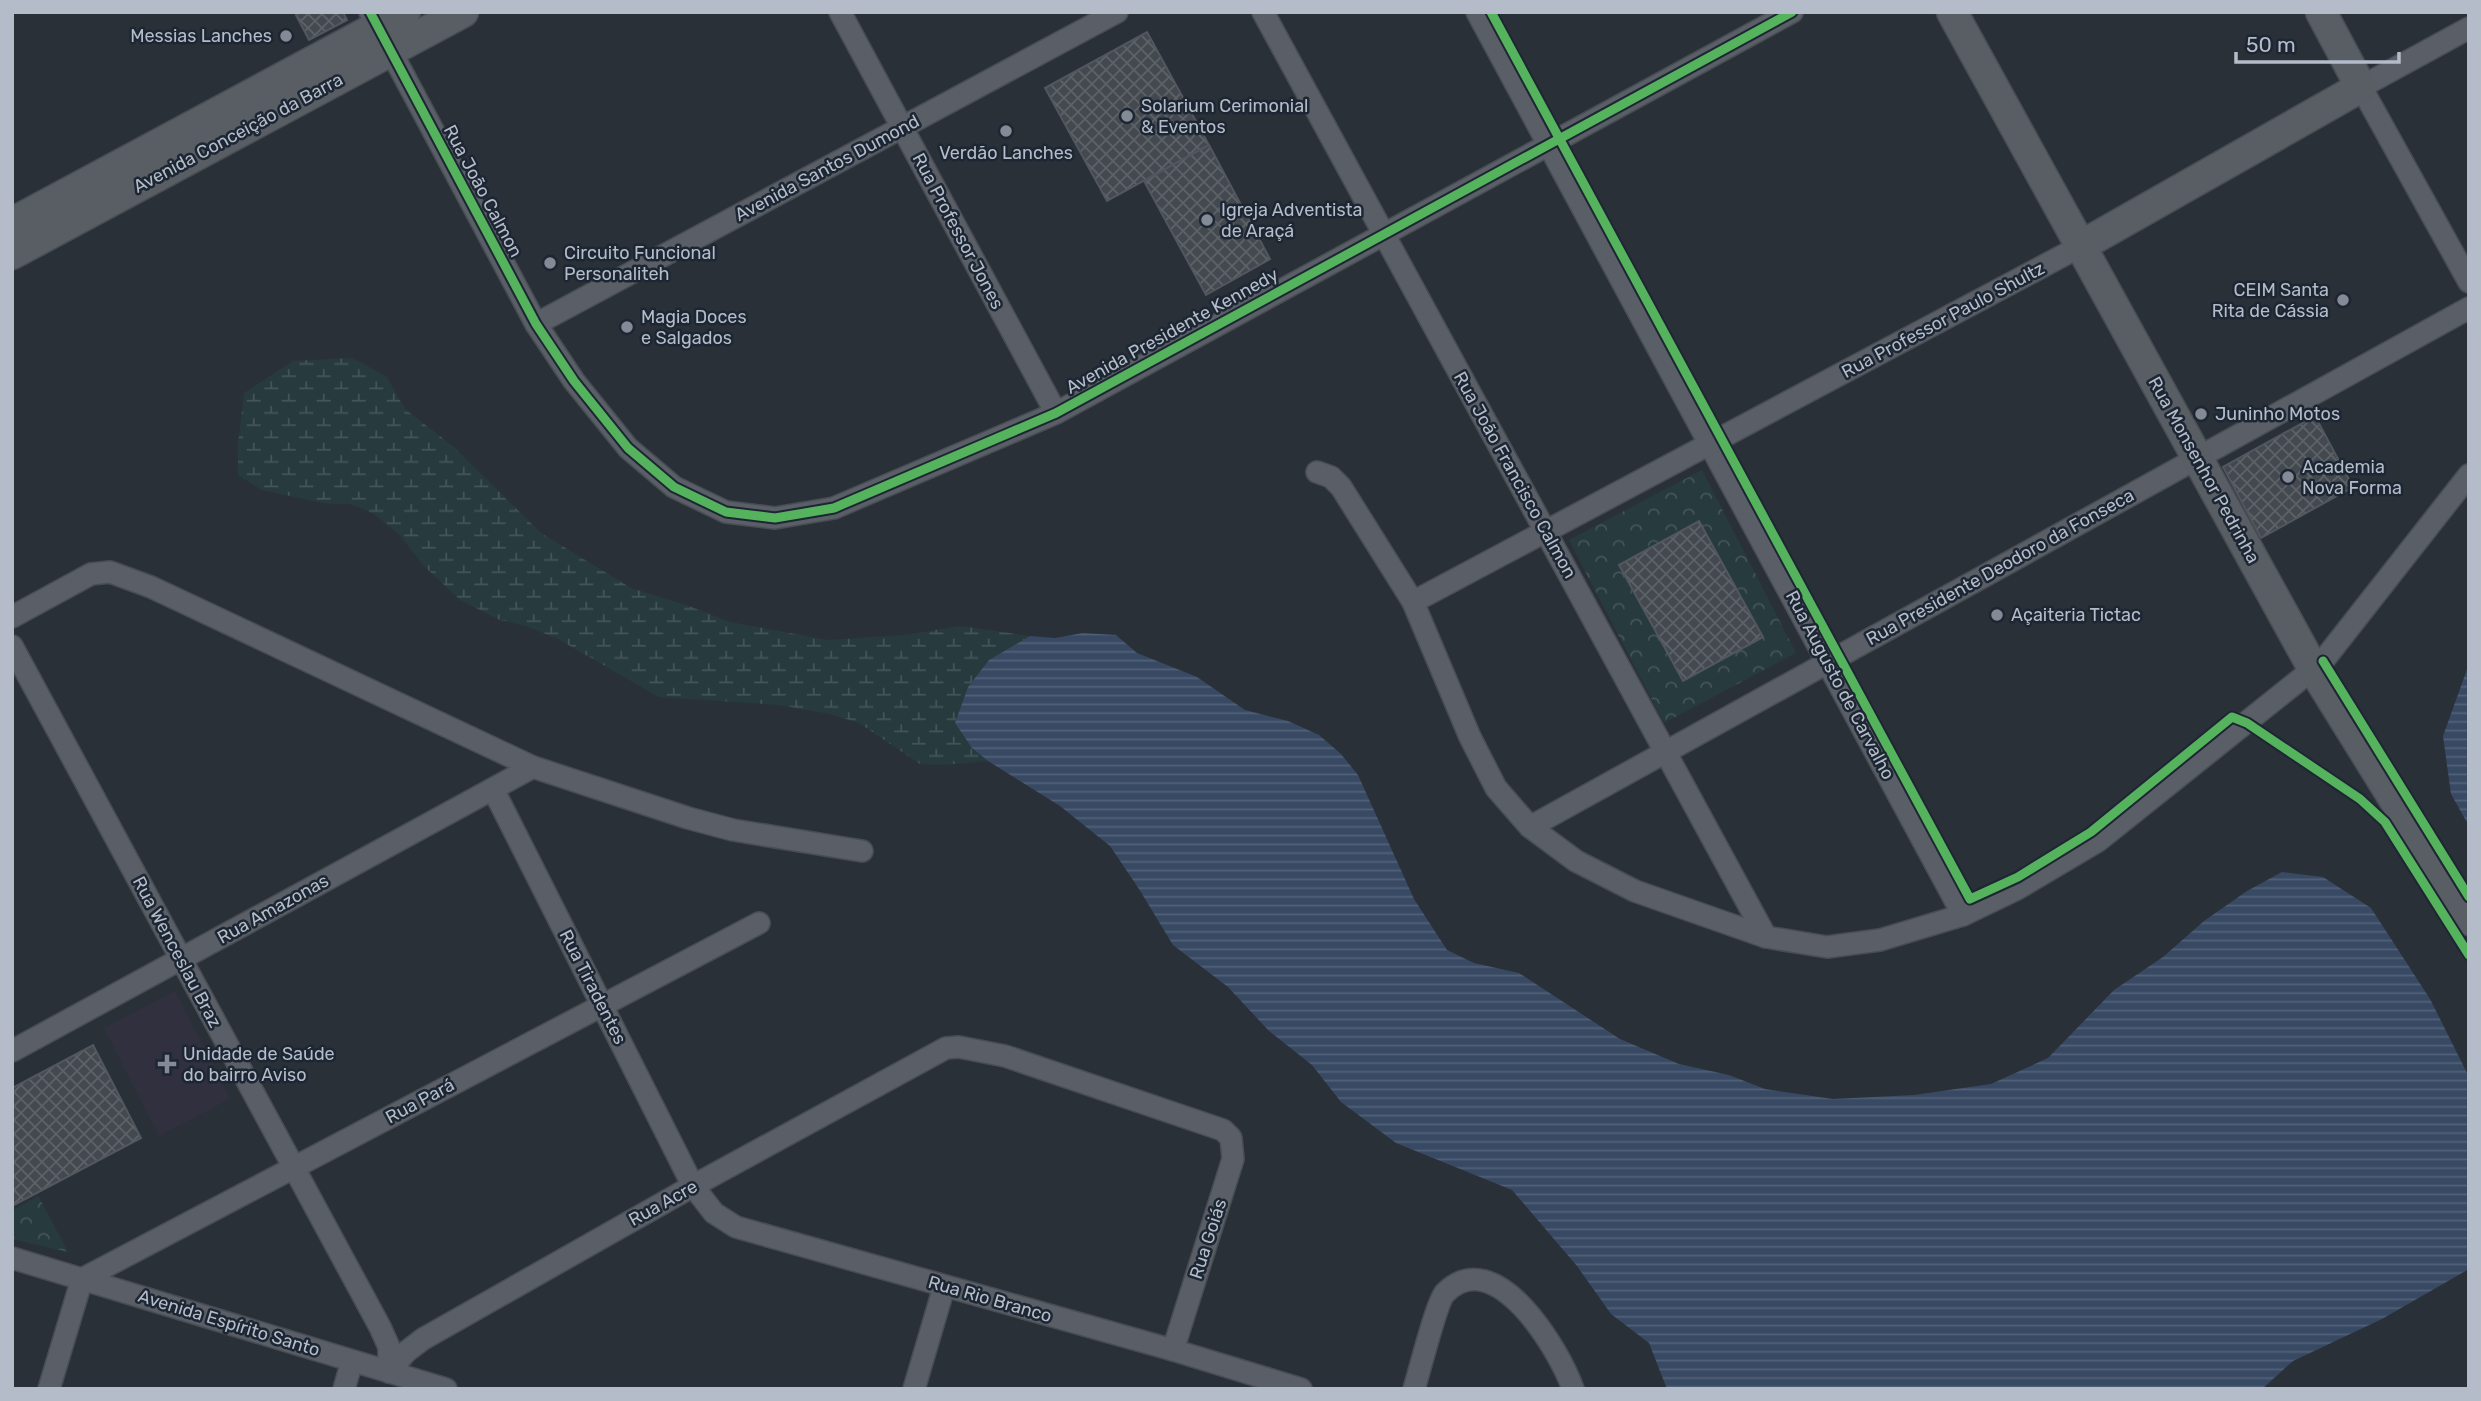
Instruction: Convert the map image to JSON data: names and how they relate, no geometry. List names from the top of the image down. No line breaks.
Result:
{"streets":{"main road":["Avenida Conceição da Barra","Rua Professor Paulo Shultz","Rua Monsenhor Pedrinha"],"street":["Avenida Santos Dumond","Rua João Calmon","Rua Professor Jones","Avenida Presidente Kennedy","Rua João Francisco Calmon","Rua Presidente Deodoro da Fonseca","Rua Augusto de Carvalho","Rua Amazonas","Rua Wenceslau Braz","Rua Tiradentes","Rua Pará","Rua Acre","Rua Goiás","Rua Rio Branco","Avenida Espírito Santo"]},"crossings":[["Avenida Conceição da Barra","Rua João Calmon"],["Avenida Santos Dumond","Rua João Calmon"],["Avenida Santos Dumond","Rua Professor Jones"],["Rua João Calmon","Avenida Presidente Kennedy"],["Rua Professor Jones","Avenida Presidente Kennedy"],["Rua Professor Paulo Shultz","Rua Monsenhor Pedrinha"],["Rua Professor Paulo Shultz","Rua João Francisco Calmon"],["Rua Professor Paulo Shultz","Rua Augusto de Carvalho"],["Avenida Presidente Kennedy","Rua João Francisco Calmon"],["Avenida Presidente Kennedy","Rua Augusto de Carvalho"],["Rua Monsenhor Pedrinha","Rua Presidente Deodoro da Fonseca"],["Rua João Francisco Calmon","Rua Presidente Deodoro da Fonseca"],["Rua Presidente Deodoro da Fonseca","Rua Augusto de Carvalho"],["Rua Amazonas","Rua Wenceslau Braz"],["Rua Amazonas","Rua Tiradentes"],["Rua Wenceslau Braz","Rua Pará"],["Rua Wenceslau Braz","Rua Acre"],["Rua Wenceslau Braz","Avenida Espírito Santo"],["Rua Tiradentes","Rua Pará"],["Rua Tiradentes","Rua Acre"],["Rua Tiradentes","Rua Rio Branco"],["Rua Pará","Avenida Espírito Santo"],["Rua Acre","Rua Goiás"],["Rua Acre","Rua Rio Branco"],["Rua Acre","Avenida Espírito Santo"],["Rua Goiás","Rua Rio Branco"]],"places":{"other":["Messias Lanches","Solarium Cerimonial & Eventos","Verdão Lanches","Igreja Adventista de Araçá","Circuito Funcional Personaliteh","CEIM Santa Rita de Cássia","Magia Doces e Salgados","Juninho Motos","Academia Nova Forma","Açaiteria Tictac"],"health":["Unidade de Saúde do bairro Aviso"]},"scale_bar":"50 m"}
